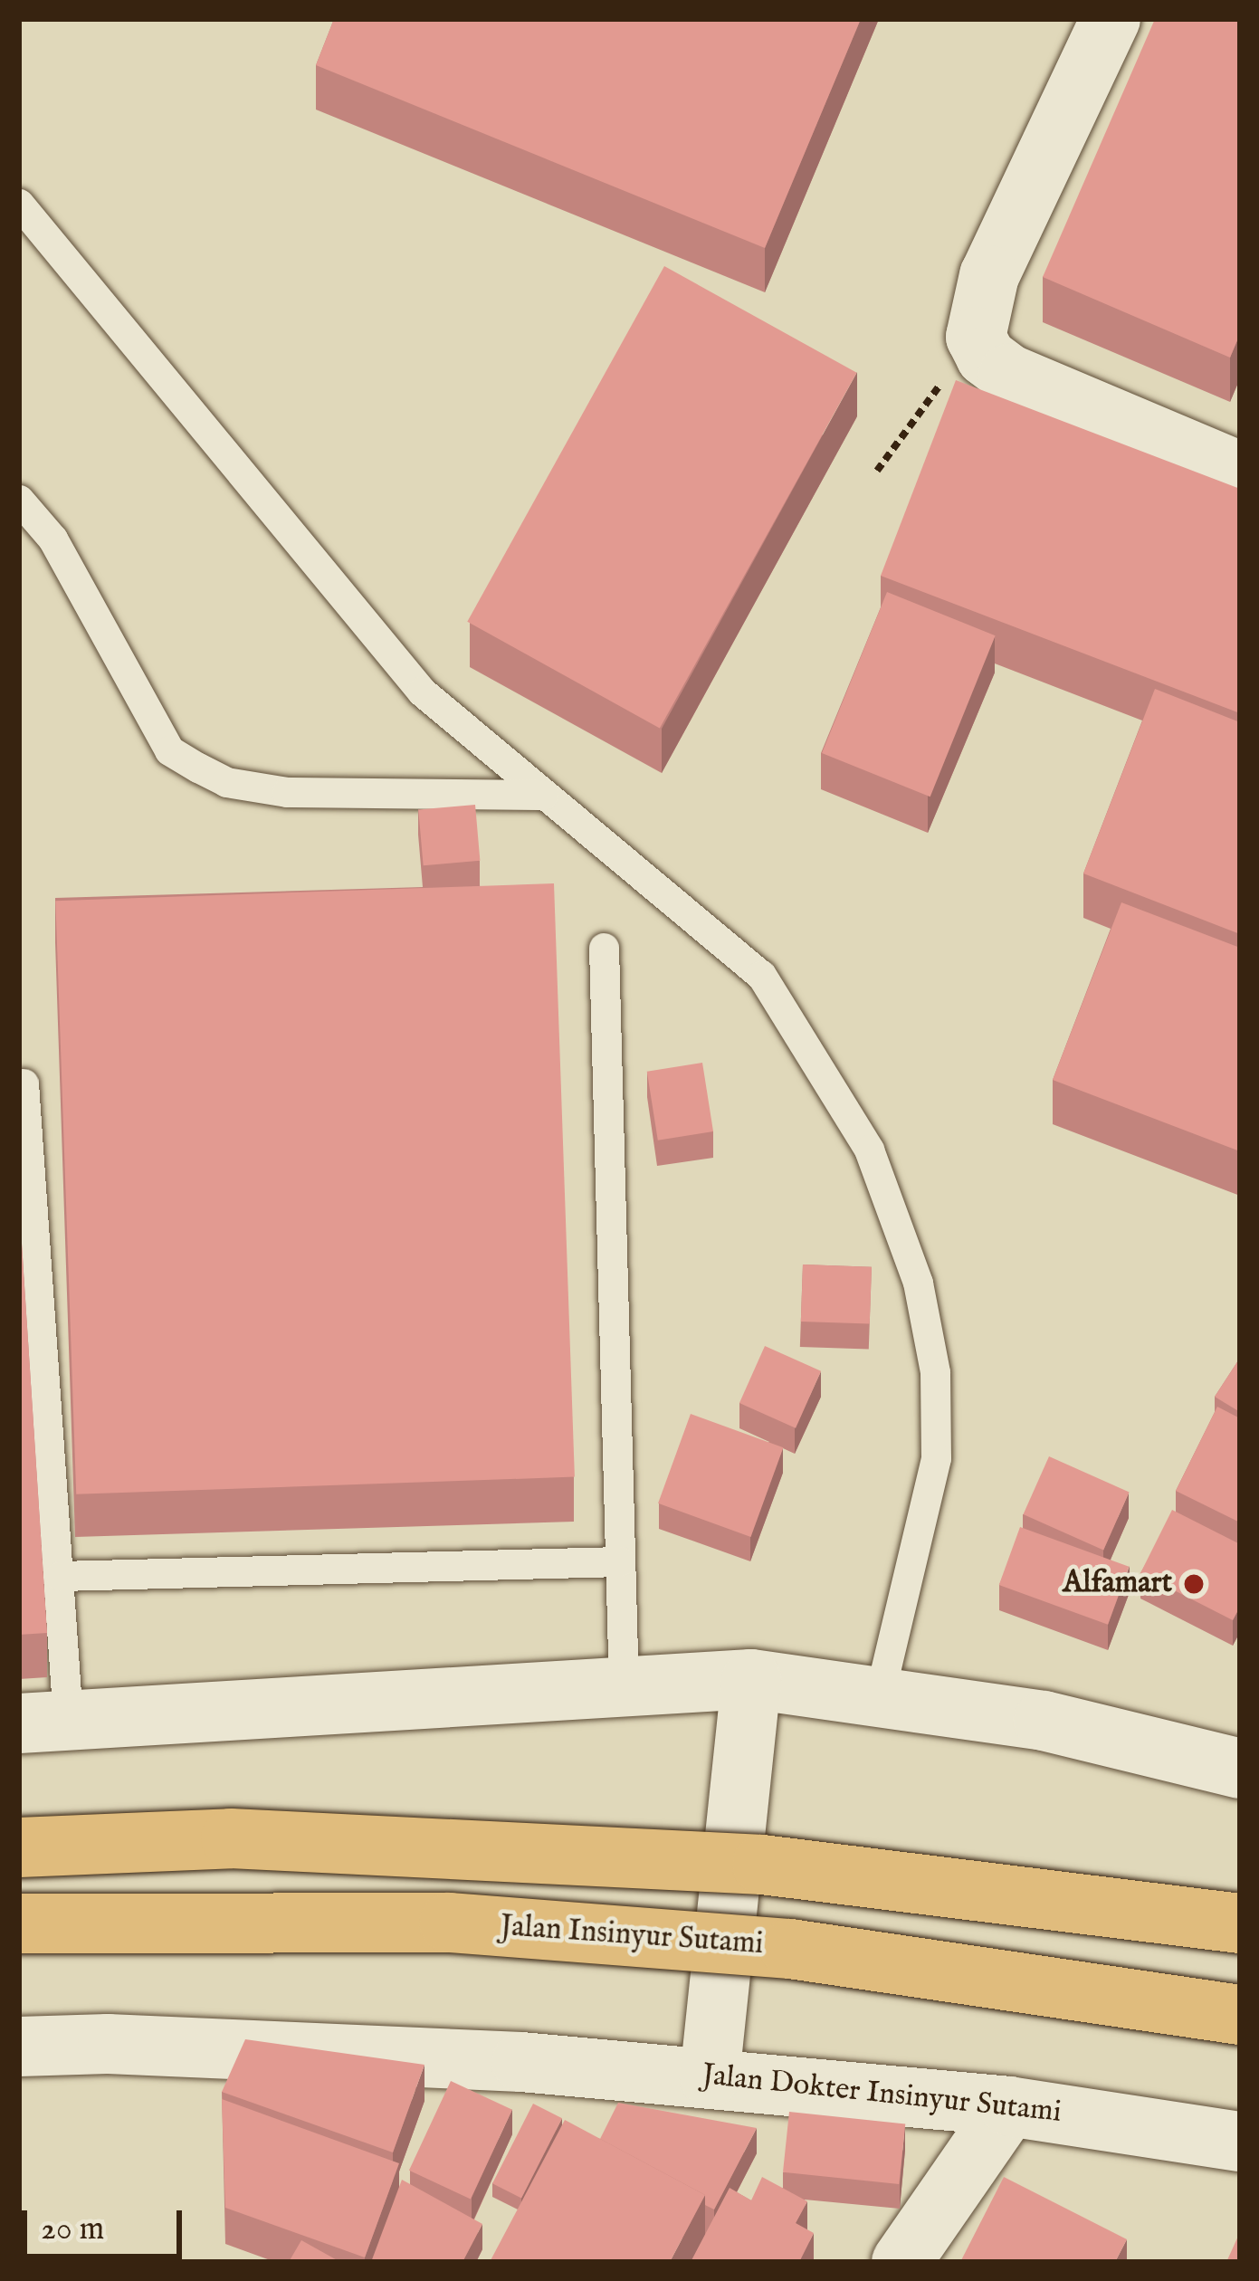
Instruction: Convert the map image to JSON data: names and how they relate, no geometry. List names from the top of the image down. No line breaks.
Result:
{"streets":{"highway":["Jalan Insinyur Sutami"],"street":["Jalan Dokter Insinyur Sutami"]},"places":["Alfamart"],"scale_bar":"20 m"}
